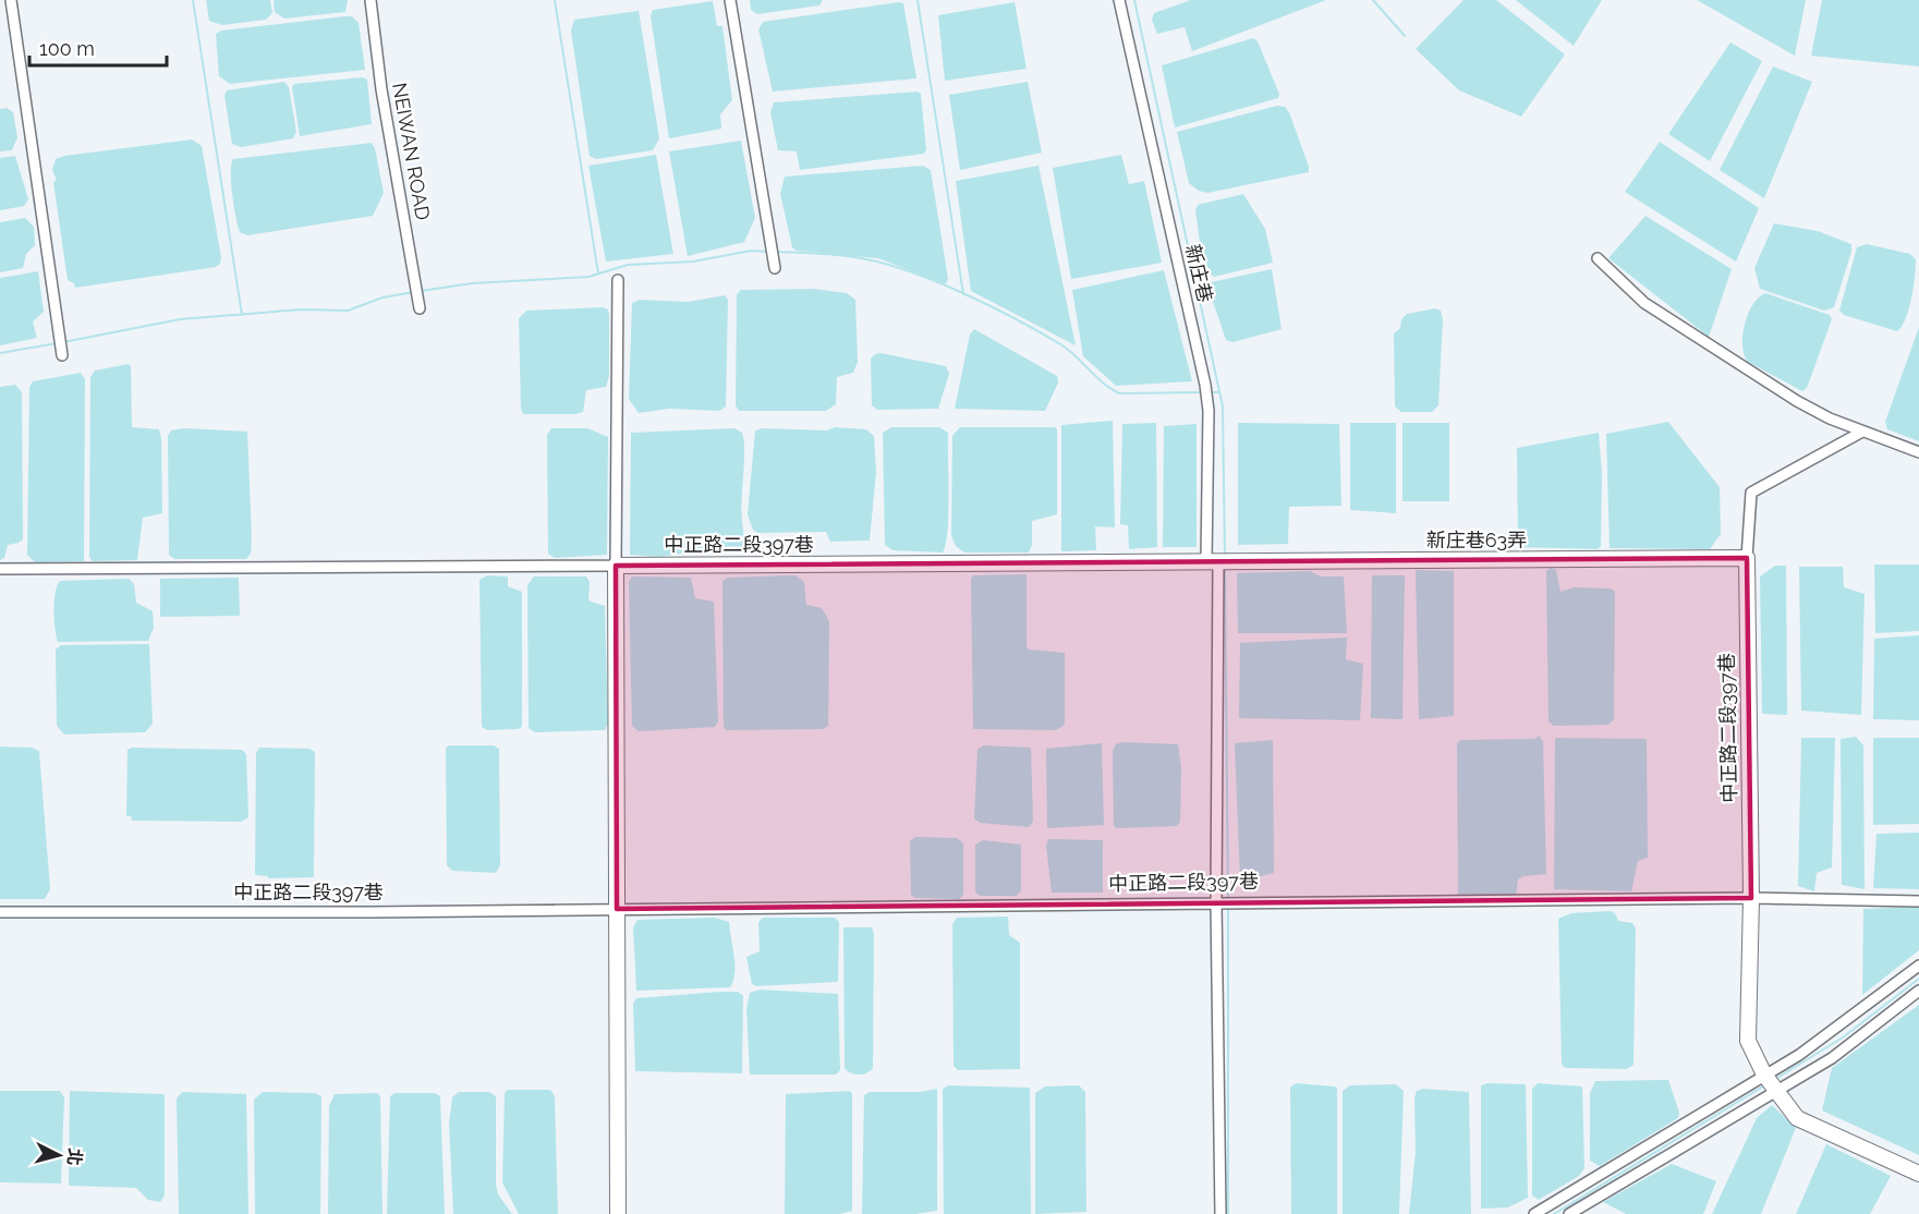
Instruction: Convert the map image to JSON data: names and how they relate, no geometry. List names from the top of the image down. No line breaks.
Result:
{"streets":{"street":["NEIWAN ROAD","新庄巷","新庄巷63弄","中正路二段397巷"]},"crossings":[["新庄巷","新庄巷63弄"],["新庄巷","中正路二段397巷"],["新庄巷63弄","中正路二段397巷"]],"scale_bar":"100 m","north":"right"}
